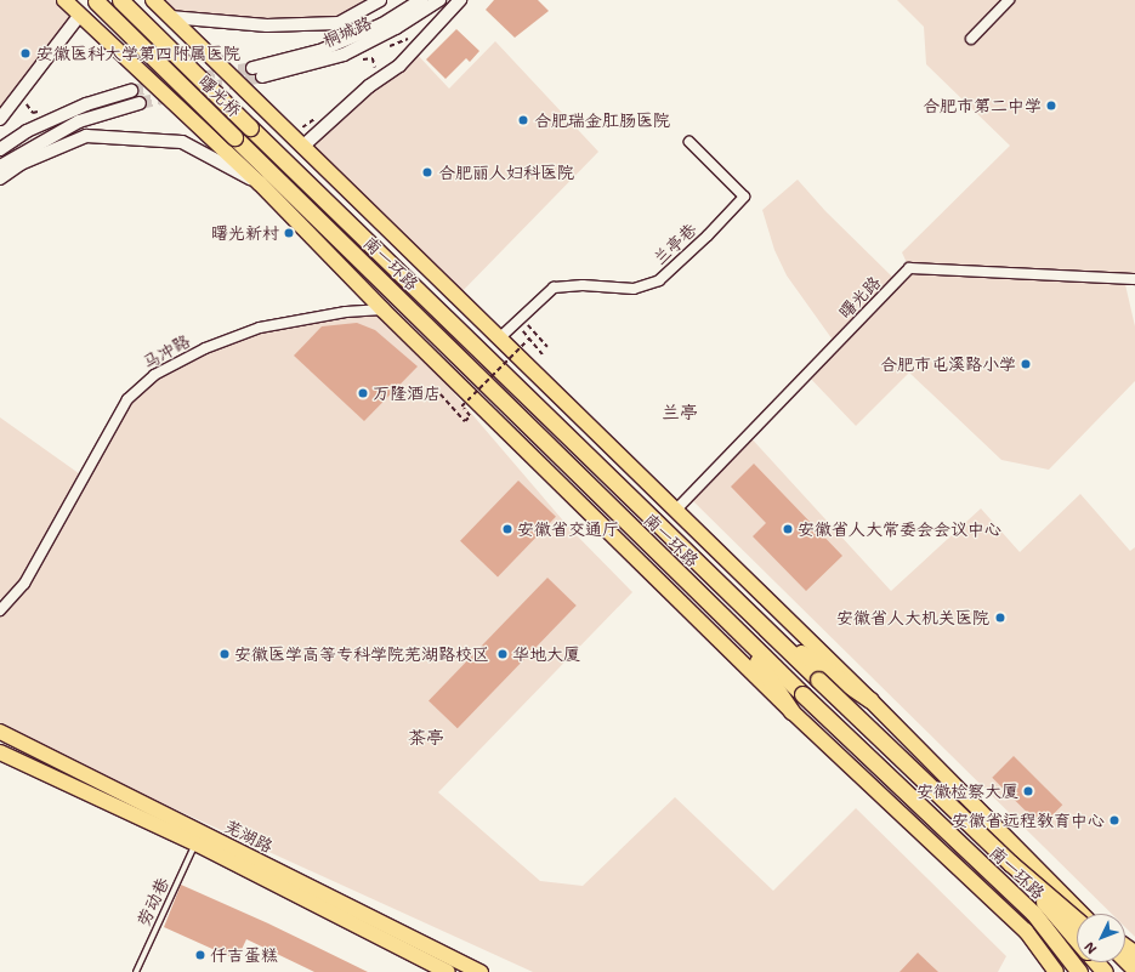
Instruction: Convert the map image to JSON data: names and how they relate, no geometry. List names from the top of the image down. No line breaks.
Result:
{"streets":{"highway":["曙光桥","南一环路"],"main road":["芜湖路"],"street":["桐城路","兰亭巷","曙光路","马冲路"],"lane":["劳动巷"]},"crossings":[["曙光桥","南一环路"],["芜湖路","劳动巷"]],"districts":["兰亭","茶亭"],"places":["安徽医科大学第四附属医院","合肥市第二中学","合肥瑞金肛肠医院","合肥丽人妇科医院","曙光新村","合肥市屯溪路小学","万隆酒店","安徽省交通厅","安徽省人大常委会会议中心","安徽省人大机关医院","安徽医学高等专科学院芜湖路校区","华地大厦","安徽检察大厦","安徽省远程教育中心","仟吉蛋糕"],"north":"bottom left"}
